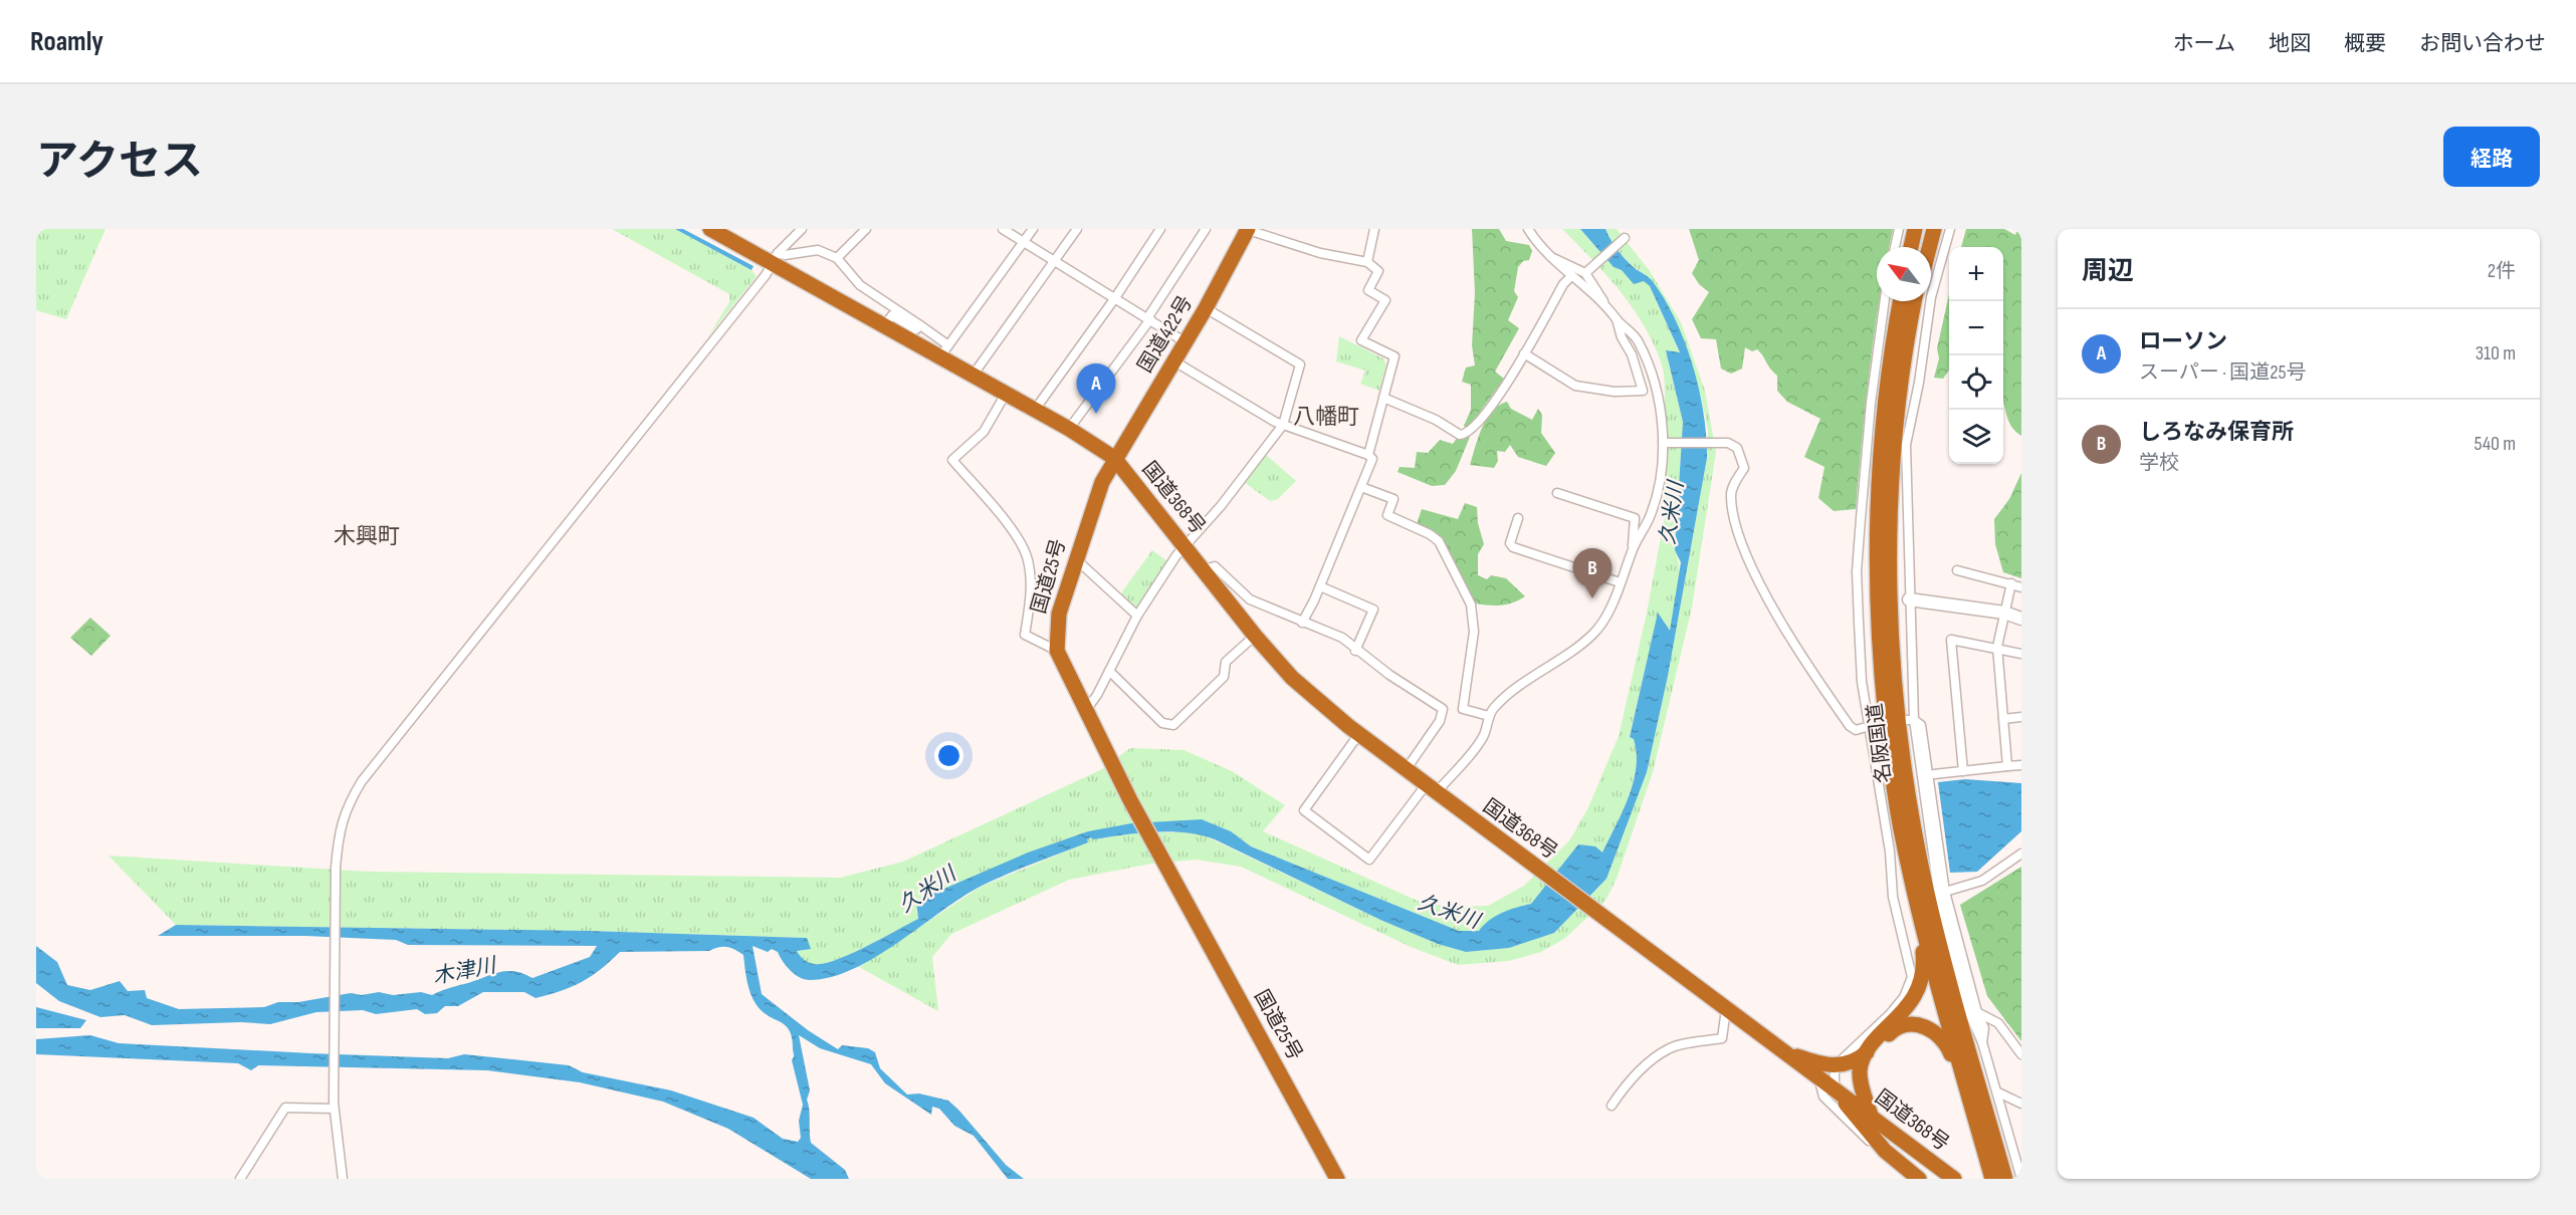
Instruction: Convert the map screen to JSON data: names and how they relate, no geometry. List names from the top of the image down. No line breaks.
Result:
{"streets":{"highway":["国道422号","国道368号","国道25号","名阪国道"]},"crossings":[["国道422号","国道368号"],["国道422号","国道25号"],["国道368号","国道25号"]],"districts":["八幡町","木興町"],"water":["久米川","木津川"],"north":"top left","page":{"header":"Roamly","nav":["ホーム","地図","概要","お問い合わせ"],"title":"アクセス","buttons":"経路","heading":["周辺","2件"],"map_buttons":["+","−"],"list":[{"mark":"A","name":"ローソン","note":"スーパー · 国道25号","value":"310 m"},{"mark":"B","name":"しろなみ保育所","note":"学校","value":"540 m"}],"pins":["A","B"]}}
